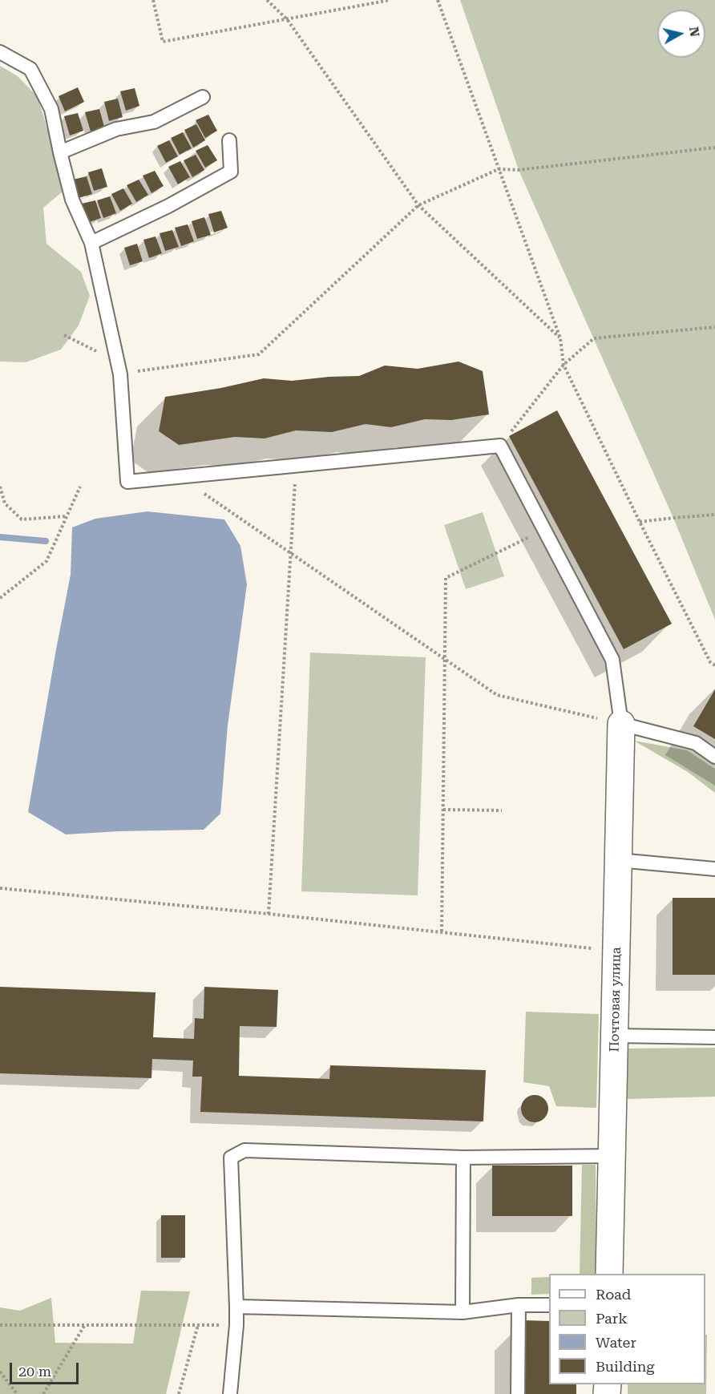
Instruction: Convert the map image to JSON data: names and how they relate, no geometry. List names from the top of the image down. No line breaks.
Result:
{"streets":{"street":["Почтовая улица"]},"legend":["Road","Park","Water","Building"],"scale_bar":"20 m","north":"right"}
